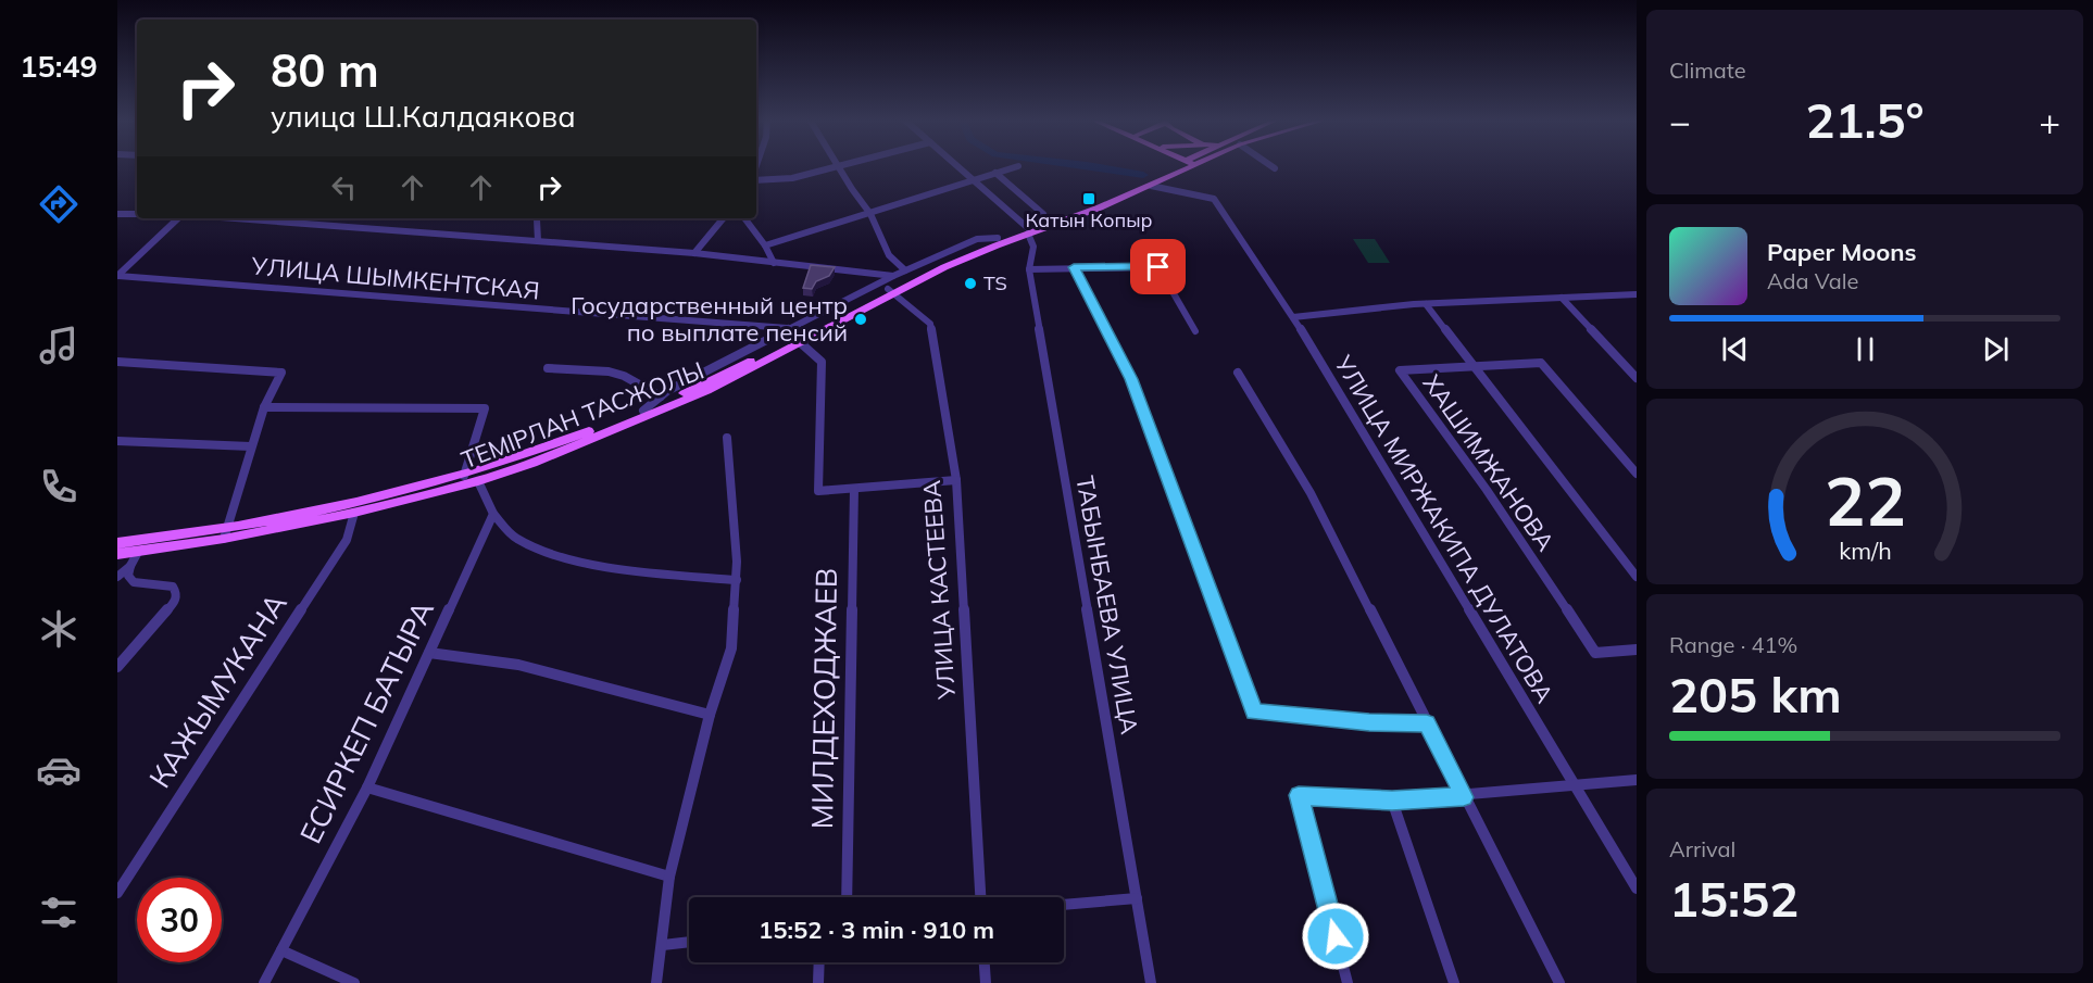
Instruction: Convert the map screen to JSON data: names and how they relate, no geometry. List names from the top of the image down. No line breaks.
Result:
{"streets":{"main road":["ТЕМІРЛАН ТАСЖОЛЫ"],"street":["УЛИЦА ШЫМКЕНТСКАЯ","ХАШИМЖАНОВА","УЛИЦА МИРЖАКИПА ДУЛАТОВА","УЛИЦА КАСТЕЕВА","ТАБЫНБАЕВА УЛИЦА","КАЖЫМУКАНА","МИЛДЕХОДЖАЕВ","ЕСИРКЕП БАТЫРА"]},"crossings":[["ТЕМІРЛАН ТАСЖОЛЫ","УЛИЦА МИРЖАКИПА ДУЛАТОВА"],["ТЕМІРЛАН ТАСЖОЛЫ","УЛИЦА КАСТЕЕВА"],["ТЕМІРЛАН ТАСЖОЛЫ","ТАБЫНБАЕВА УЛИЦА"],["ТЕМІРЛАН ТАСЖОЛЫ","КАЖЫМУКАНА"]],"places":{"transit":["Катын Копыр"],"other":["TS","Государственный центр по выплате пенсий"]},"page":{"tabs":"15:49","tile":["Climate",["Range · 41%","205 km"],["Arrival","15:52"]],"turn":["80 m","улица Ш.Калдаякова"],"heat":["−","21.5°","+"],"song":["Paper Moons","Ada Vale"],"limit":"30","trip":"15:52 · 3 min · 910 m","gauge":["22","km/h"]}}
